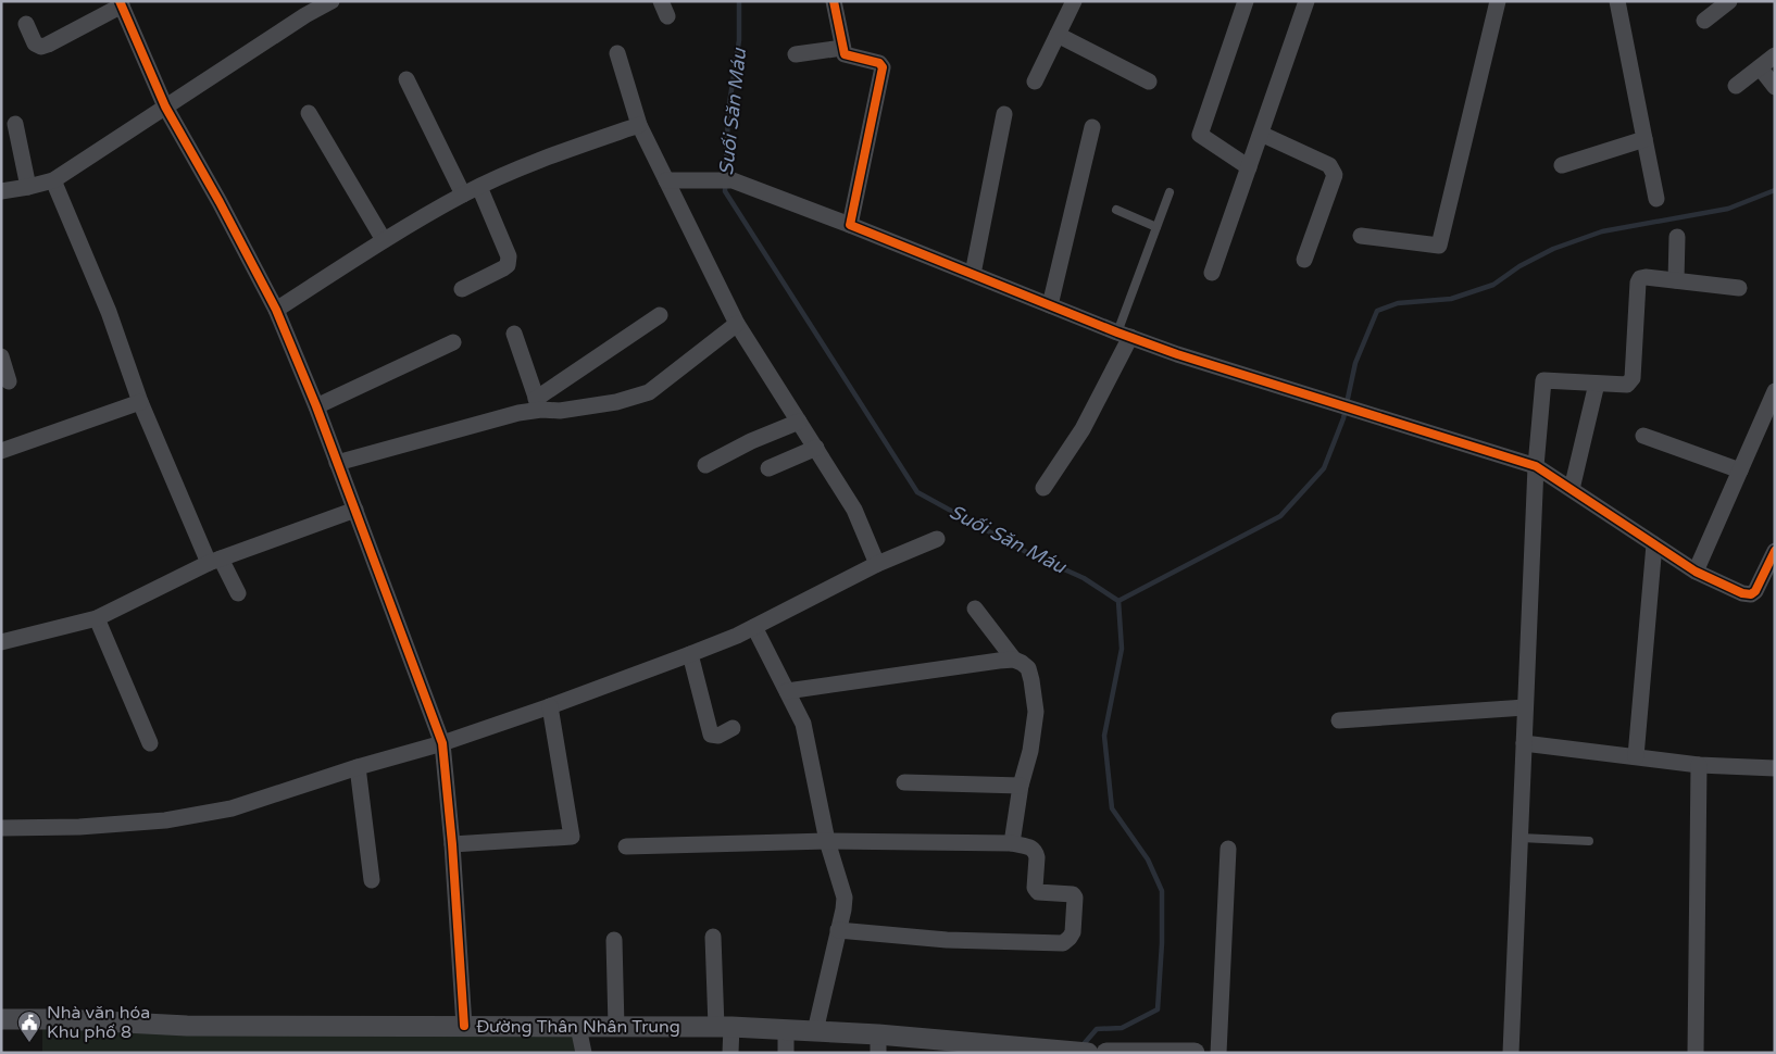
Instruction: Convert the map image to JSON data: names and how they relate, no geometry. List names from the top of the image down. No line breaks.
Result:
{"streets":{"street":["Đường Thân Nhân Trung"]},"water":["Suối Săn Máu"],"places":{"public building":["Nhà văn hóa Khu phố 8"]}}
